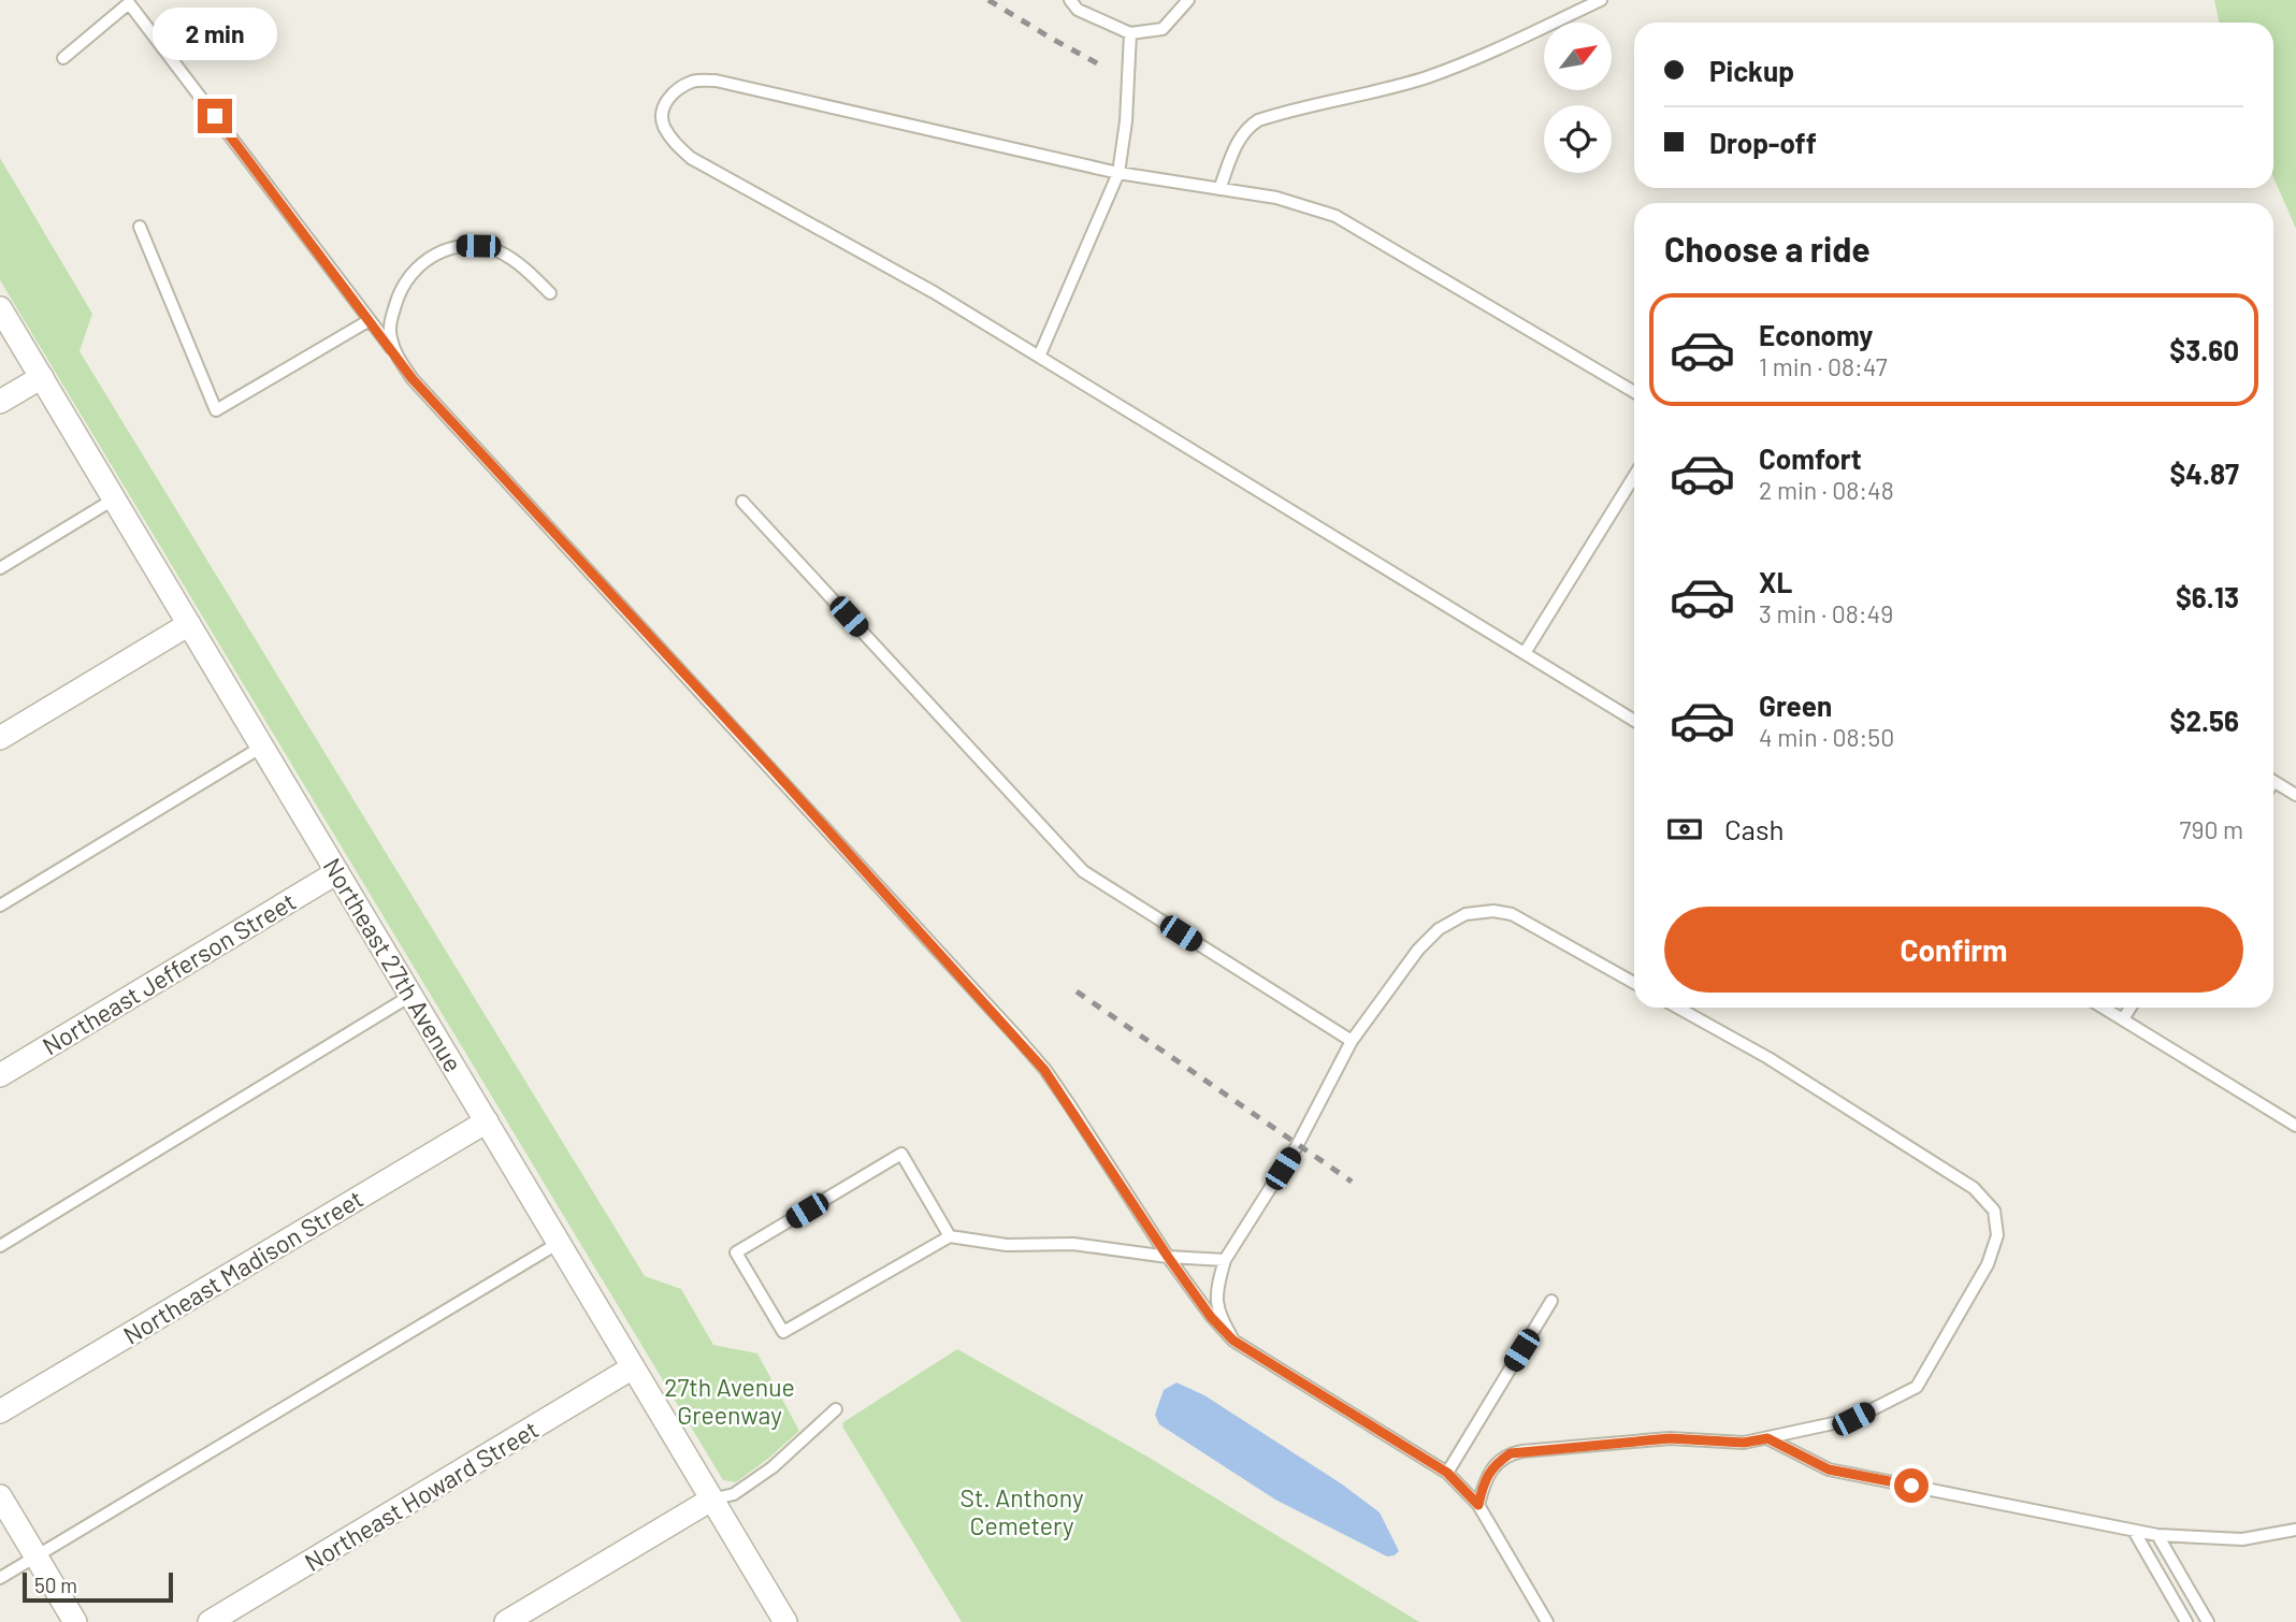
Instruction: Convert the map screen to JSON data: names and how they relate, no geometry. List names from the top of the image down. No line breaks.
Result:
{"streets":{"street":["Northeast 27th Avenue","Northeast Jefferson Street","Northeast Madison Street","Northeast Howard Street"]},"crossings":[["Northeast 27th Avenue","Northeast Jefferson Street"],["Northeast 27th Avenue","Northeast Madison Street"],["Northeast 27th Avenue","Northeast Howard Street"]],"parks":["27th Avenue Greenway","St. Anthony Cemetery"],"scale_bar":"50 m","north":"top right","page":{"bubble":"2 min","banner":["Pickup","Drop-off"],"heading":"Choose a ride","list":[{"name":"Economy","note":"1 min · 08:47","value":"$3.60"},{"name":"Comfort","note":"2 min · 08:48","value":"$4.87"},{"name":"XL","note":"3 min · 08:49","value":"$6.13"},{"name":"Green","note":"4 min · 08:50","value":"$2.56"}],"pay":["Cash","790 m"],"buttons":"Confirm","scale":"50 m"}}
